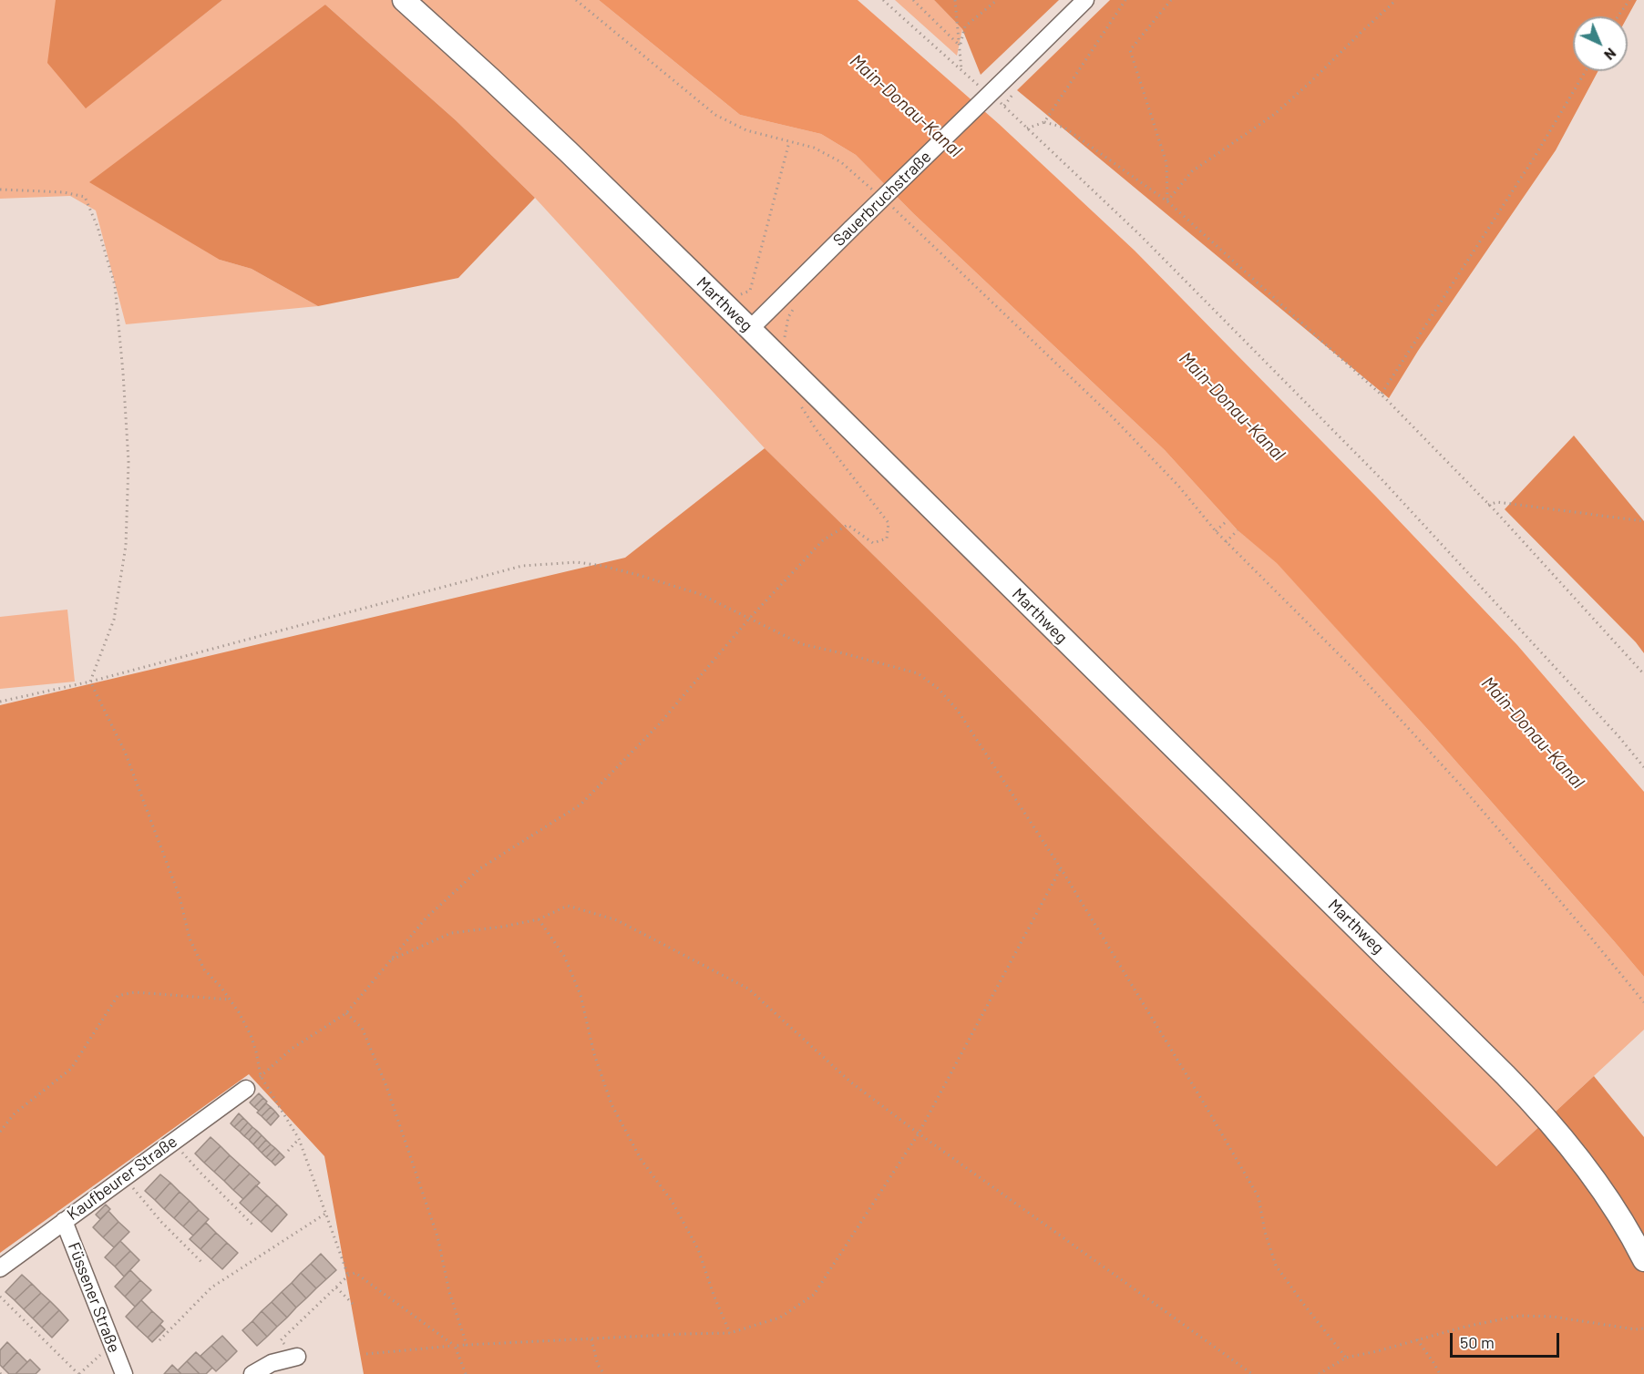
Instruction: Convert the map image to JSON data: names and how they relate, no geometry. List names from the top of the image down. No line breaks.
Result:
{"streets":{"main road":["Marthweg"],"street":["Sauerbruchstraße","Kaufbeurer Straße","Füssener Straße"]},"crossings":[["Sauerbruchstraße","Marthweg"],["Kaufbeurer Straße","Füssener Straße"]],"water":["Main-Donau-Kanal"],"scale_bar":"50 m","north":"bottom right"}
